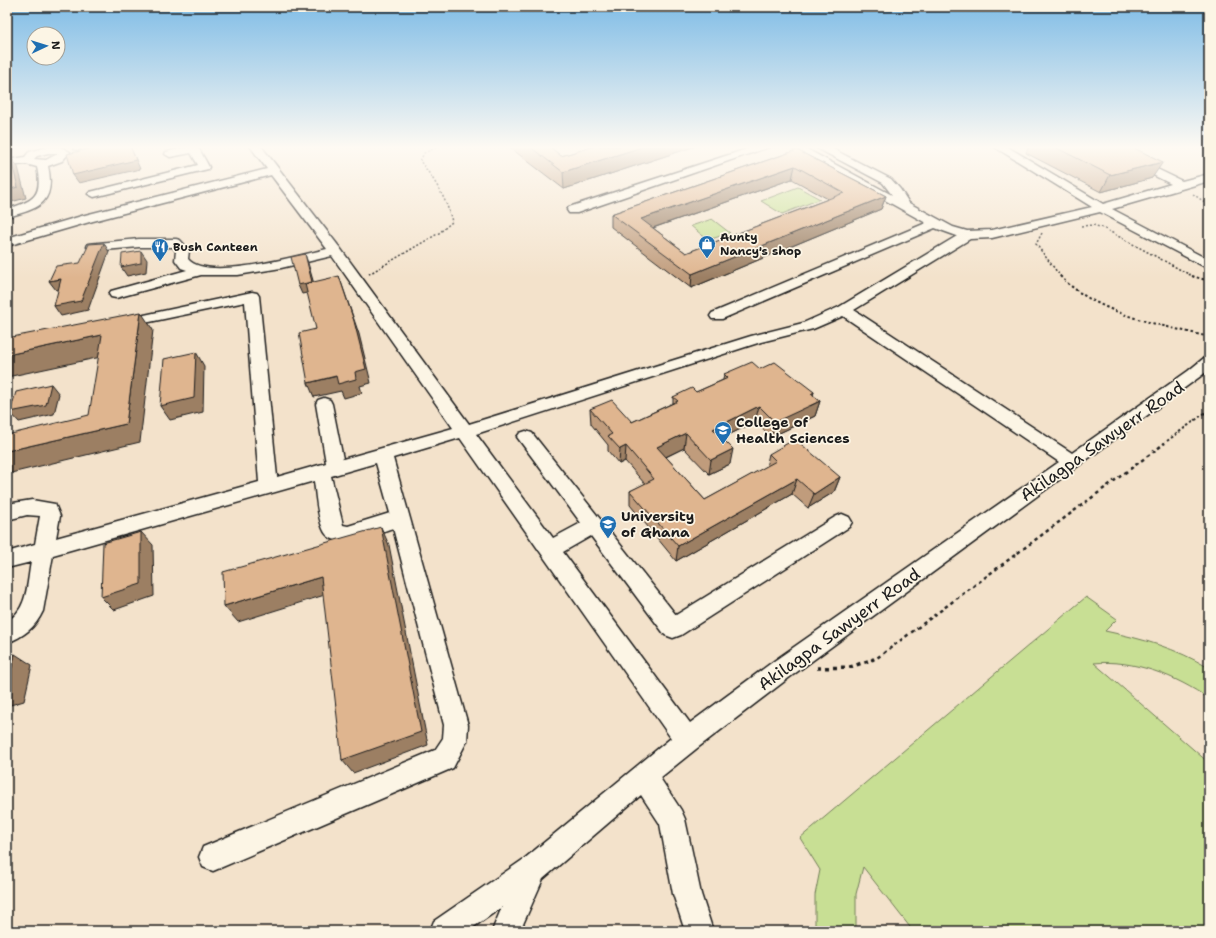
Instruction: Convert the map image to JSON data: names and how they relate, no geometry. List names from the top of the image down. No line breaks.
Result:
{"streets":{"street":["Akilagpa Sawyerr Road"]},"places":{"shop":["Aunty Nancy's shop"],"restaurant":["Bush Canteen"],"school or university":["College of Health Sciences","University of Ghana"]},"north":"right"}
